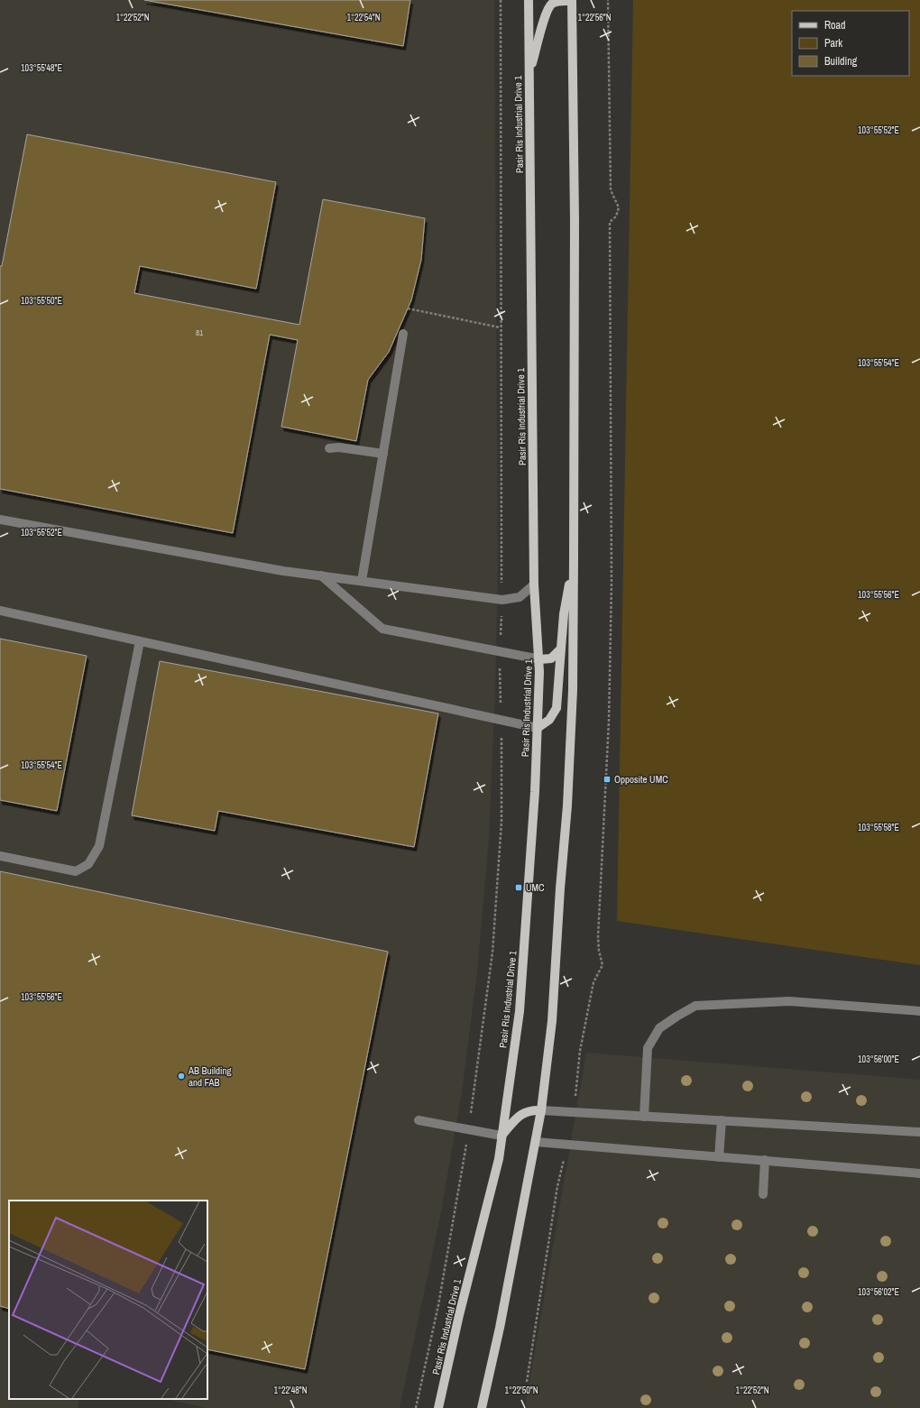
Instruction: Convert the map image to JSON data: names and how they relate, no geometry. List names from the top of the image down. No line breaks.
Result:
{"streets":{"main road":["Pasir Ris Industrial Drive 1"]},"places":{"transit":["Opposite UMC","UMC"],"other":["AB Building and FAB"]},"house_numbers":["81"],"legend":["Road","Park","Building"],"coordinates":["1°22'54\"N","1°22'56\"N","1°22'52\"N","103°55'48\"E","103°55'52\"E","103°55'50\"E","103°55'54\"E","103°55'56\"E","103°55'58\"E","103°56'00\"E","103°56'02\"E","1°22'48\"N","1°22'50\"N"]}
